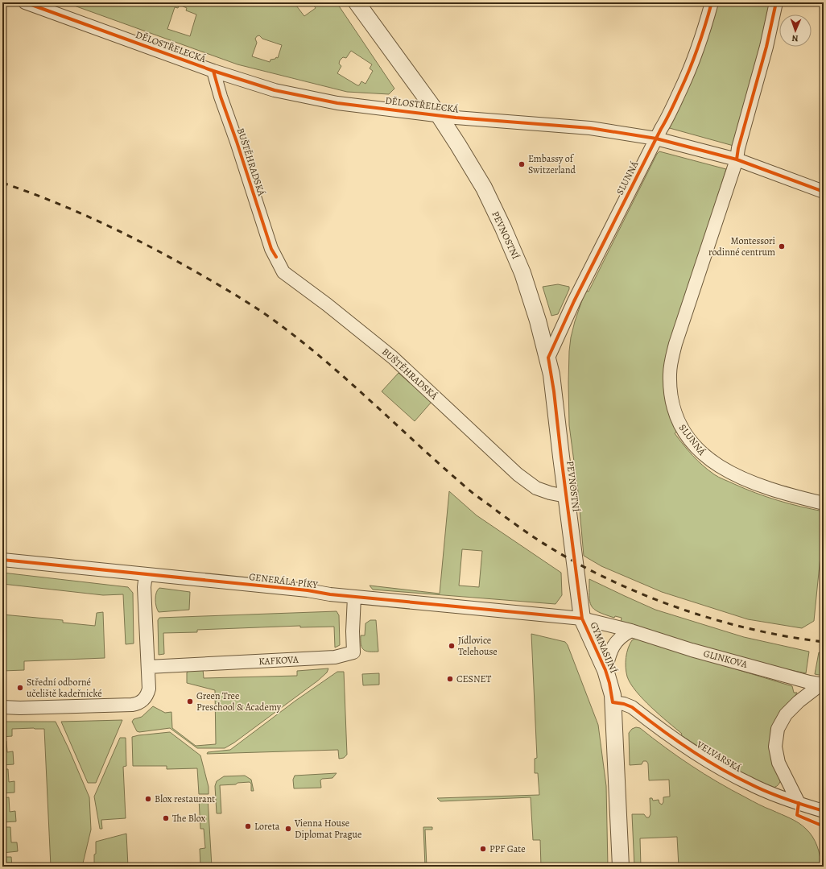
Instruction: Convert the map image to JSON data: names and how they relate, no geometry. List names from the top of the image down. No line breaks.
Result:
{"streets":{"street":["DĚLOSTŘELECKÁ","BUŠTĚHRADSKÁ","SLUNNÁ","PEVNOSTNÍ","GENERÁLA PÍKY","GYMNASIJNÍ","GLINKOVA","KAFKOVA","VELVARSKÁ"]},"crossings":[["DĚLOSTŘELECKÁ","BUŠTĚHRADSKÁ"],["DĚLOSTŘELECKÁ","SLUNNÁ"],["DĚLOSTŘELECKÁ","PEVNOSTNÍ"],["BUŠTĚHRADSKÁ","PEVNOSTNÍ"],["SLUNNÁ","PEVNOSTNÍ"],["PEVNOSTNÍ","GENERÁLA PÍKY"],["PEVNOSTNÍ","GYMNASIJNÍ"],["PEVNOSTNÍ","GLINKOVA"],["GENERÁLA PÍKY","GYMNASIJNÍ"],["GENERÁLA PÍKY","GLINKOVA"],["GENERÁLA PÍKY","KAFKOVA"],["GYMNASIJNÍ","GLINKOVA"],["GYMNASIJNÍ","VELVARSKÁ"],["GLINKOVA","VELVARSKÁ"]],"places":["Embassy of Switzerland","Montessori rodinné centrum","Jídlovice Telehouse","CESNET","Střední odborné učeliště kadeřnické","Green Tree Preschool & Academy","Blox restaurant","The Blox","Loreta","Vienna House Diplomat Prague","PPF Gate"],"north":"bottom"}
